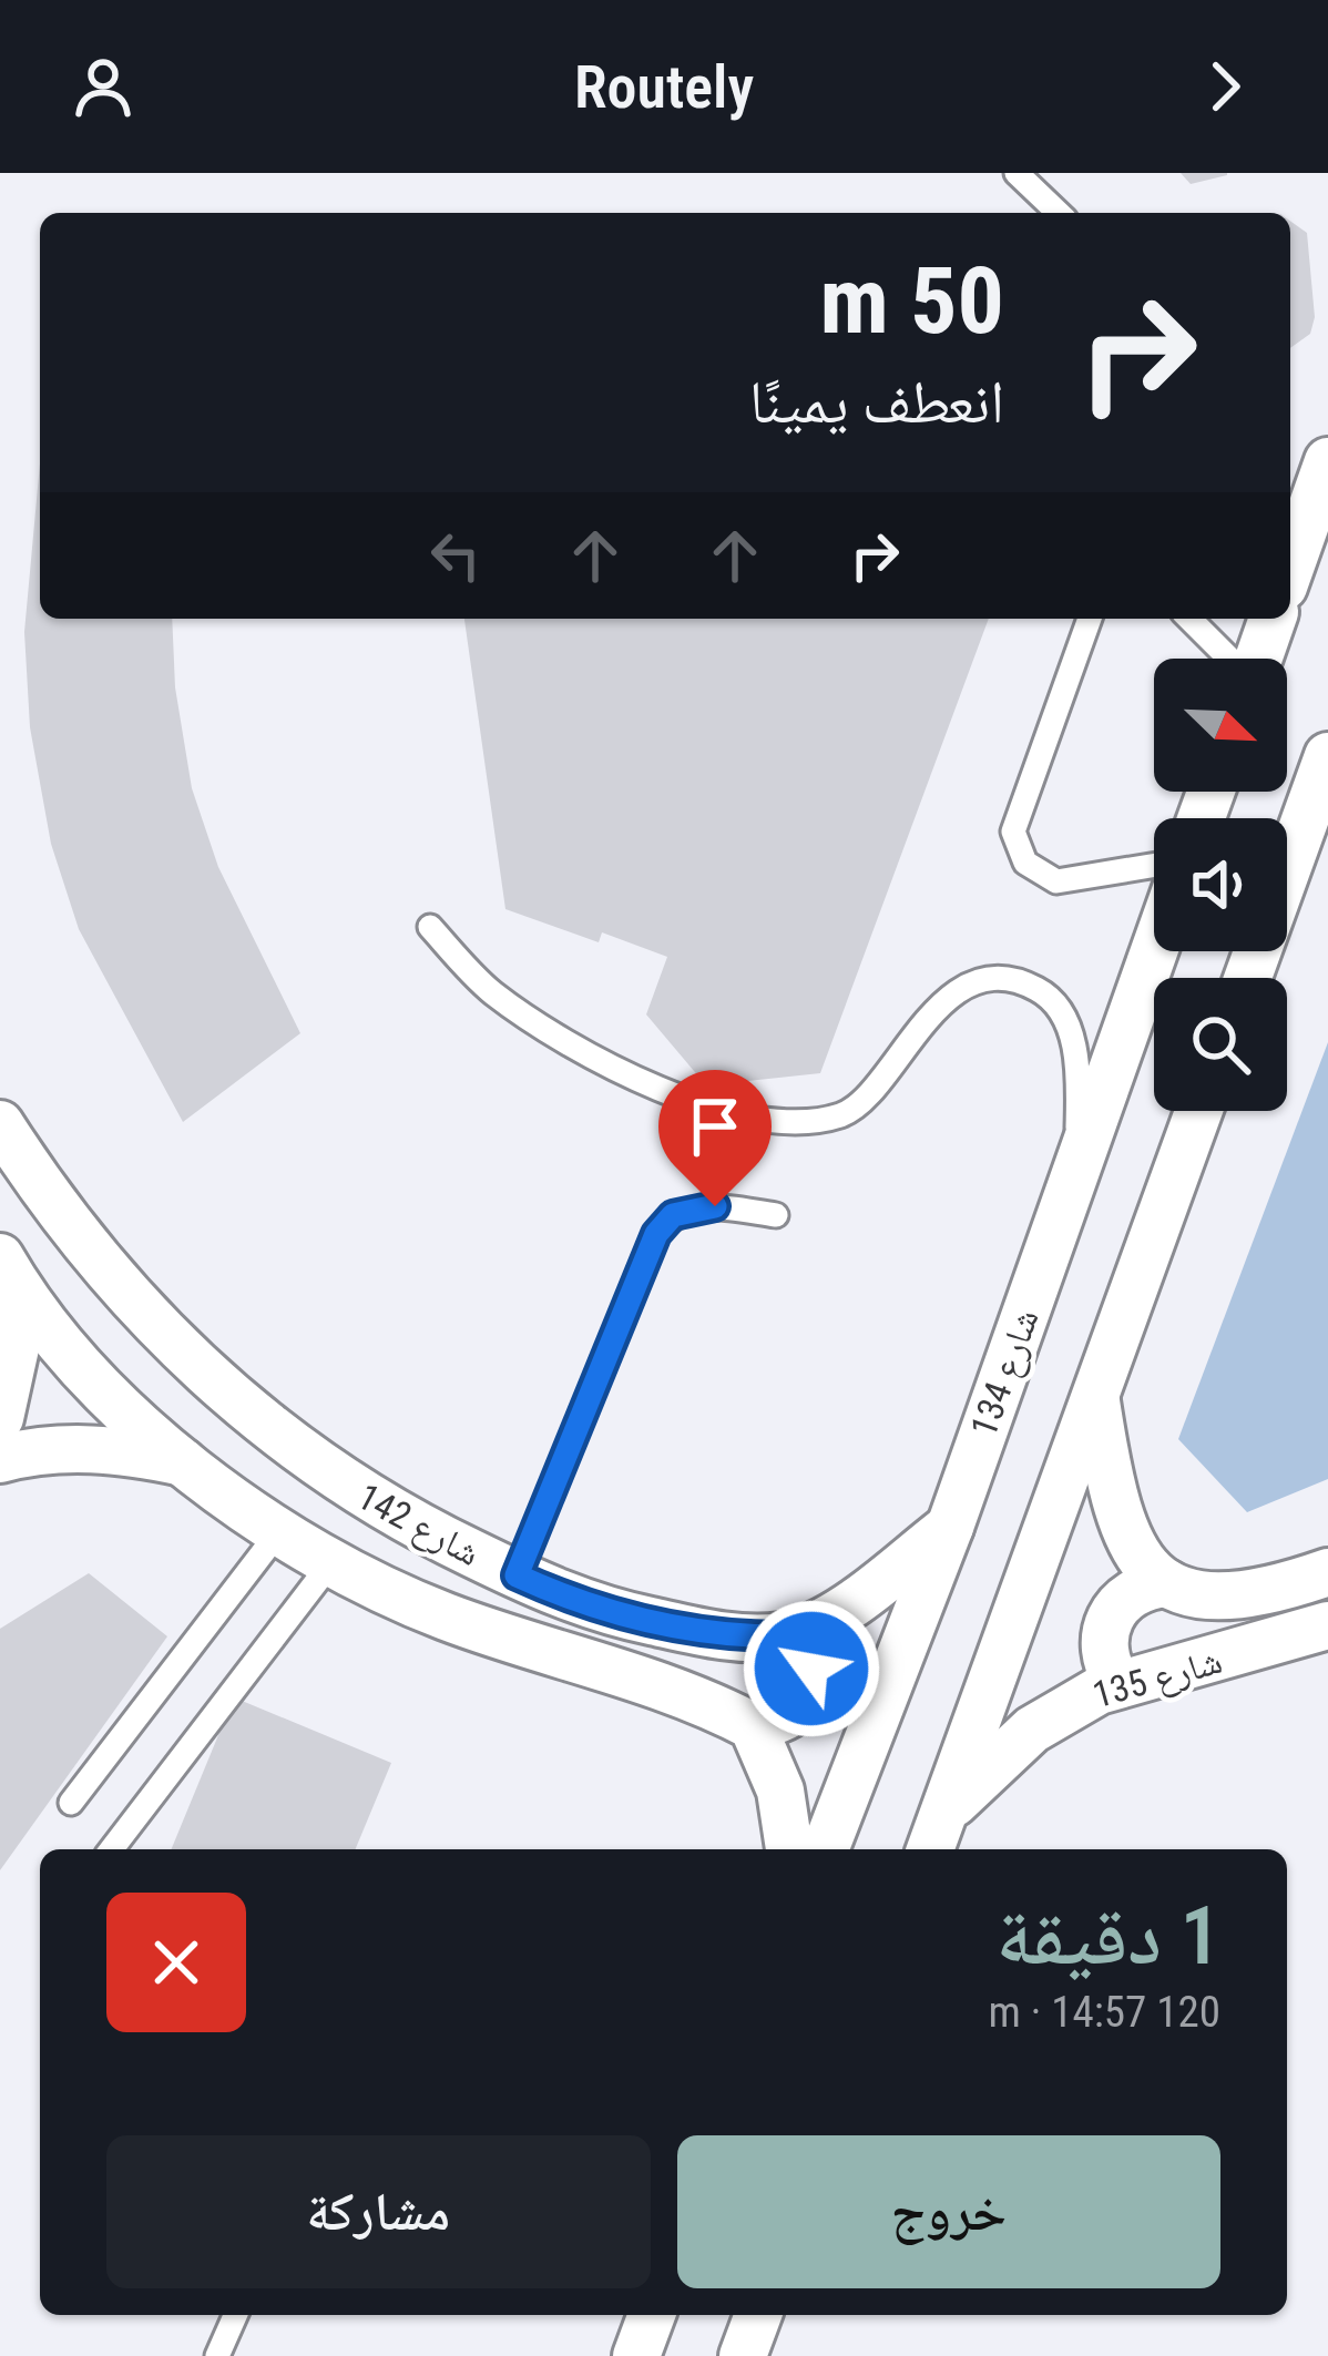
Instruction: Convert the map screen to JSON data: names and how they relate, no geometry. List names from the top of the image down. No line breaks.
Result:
{"streets":{"street":["شارع 134","شارع 142","شارع 135"]},"crossings":[["شارع 134","شارع 142"]],"north":"bottom right","page":{"header":"Routely","turn":["50 m","انعطف يمينًا"],"heading":["1 دقيقة","120 m · 14:57"],"buttons":["خروج","مشاركة"]}}
